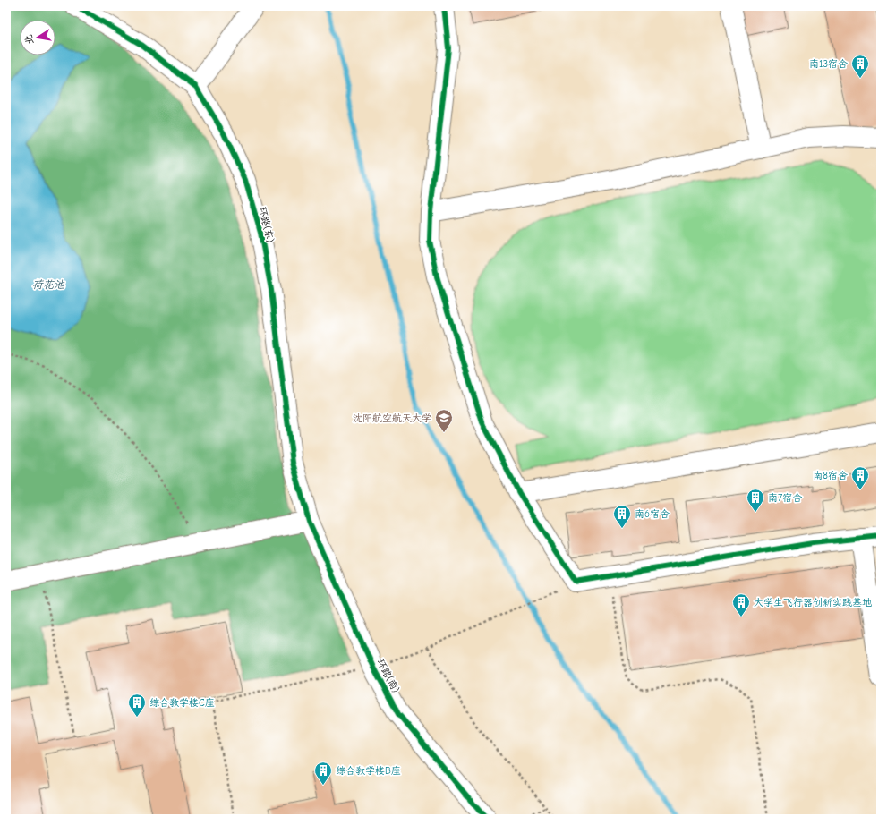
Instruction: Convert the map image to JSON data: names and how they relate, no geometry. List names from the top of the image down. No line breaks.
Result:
{"streets":{"street":["环路(东)","环路(南)"]},"crossings":[["环路(东)","环路(南)"]],"water":["荷花池"],"places":{"building":["南13宿舍","南8宿舍","南7宿舍","南6宿舍","大学生飞行器创新实践基地","综合教学楼C座","综合教学楼B座"],"school or university":["沈阳航空航天大学"]},"north":"left"}
